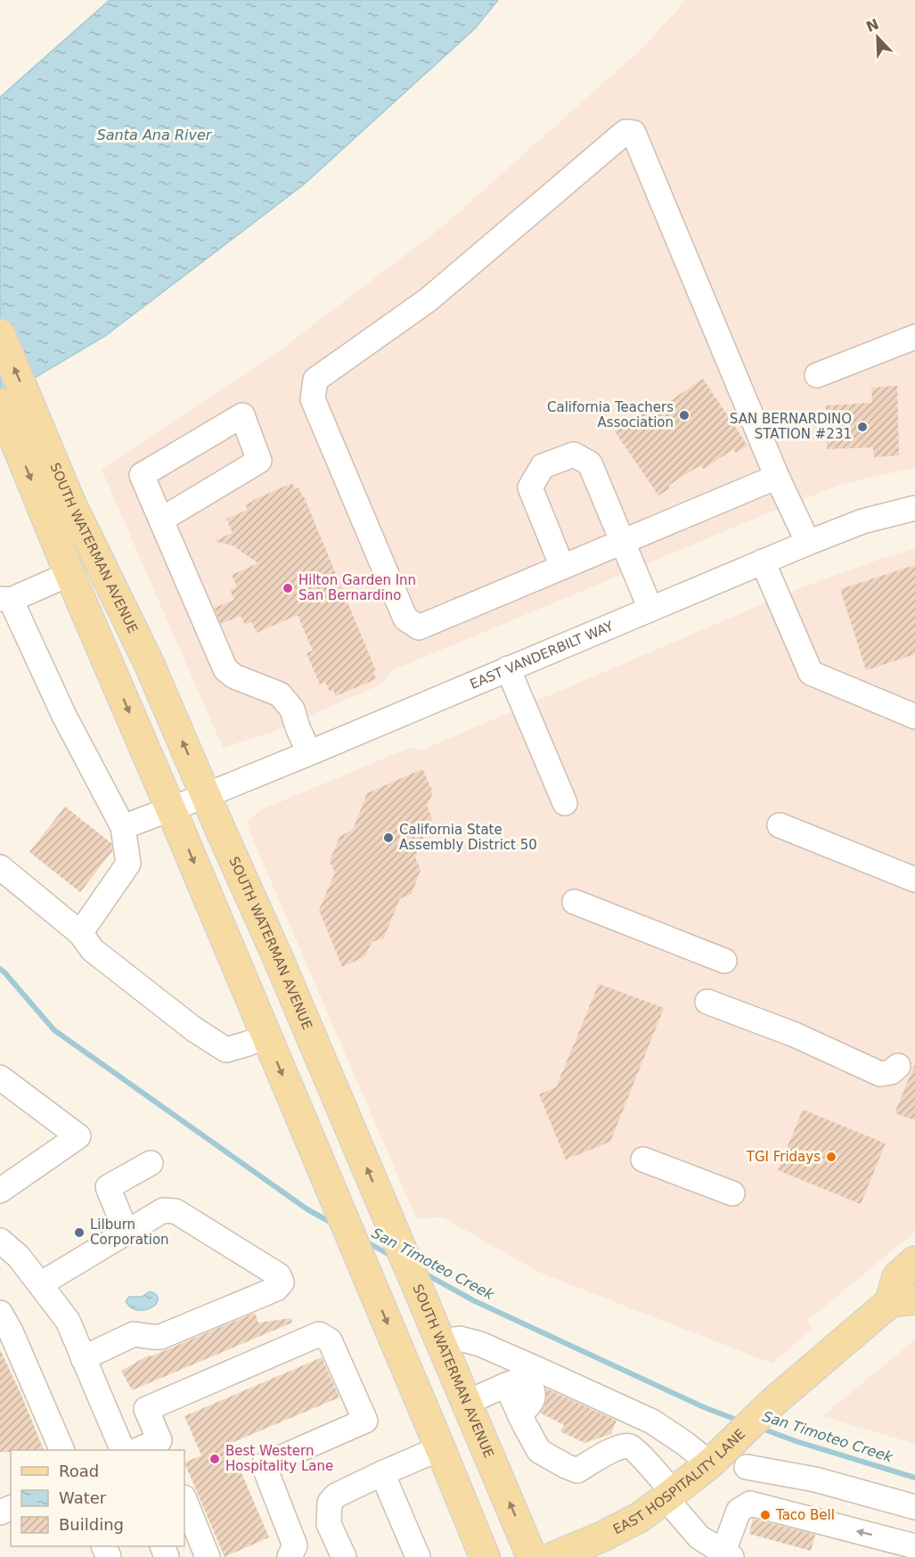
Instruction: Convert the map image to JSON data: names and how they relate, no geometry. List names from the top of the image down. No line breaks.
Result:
{"streets":{"main road":["SOUTH WATERMAN AVENUE","EAST HOSPITALITY LANE"],"street":["EAST VANDERBILT WAY"]},"crossings":[["SOUTH WATERMAN AVENUE","EAST VANDERBILT WAY"]],"water":["Santa Ana River","San Timoteo Creek"],"places":["California Teachers Association","SAN BERNARDINO STATION #231","Hilton Garden Inn San Bernardino","California State Assembly District 50","TGI Fridays","Lilburn Corporation","Best Western Hospitality Lane","Taco Bell"],"legend":["Road","Water","Building"],"north":"top left"}
